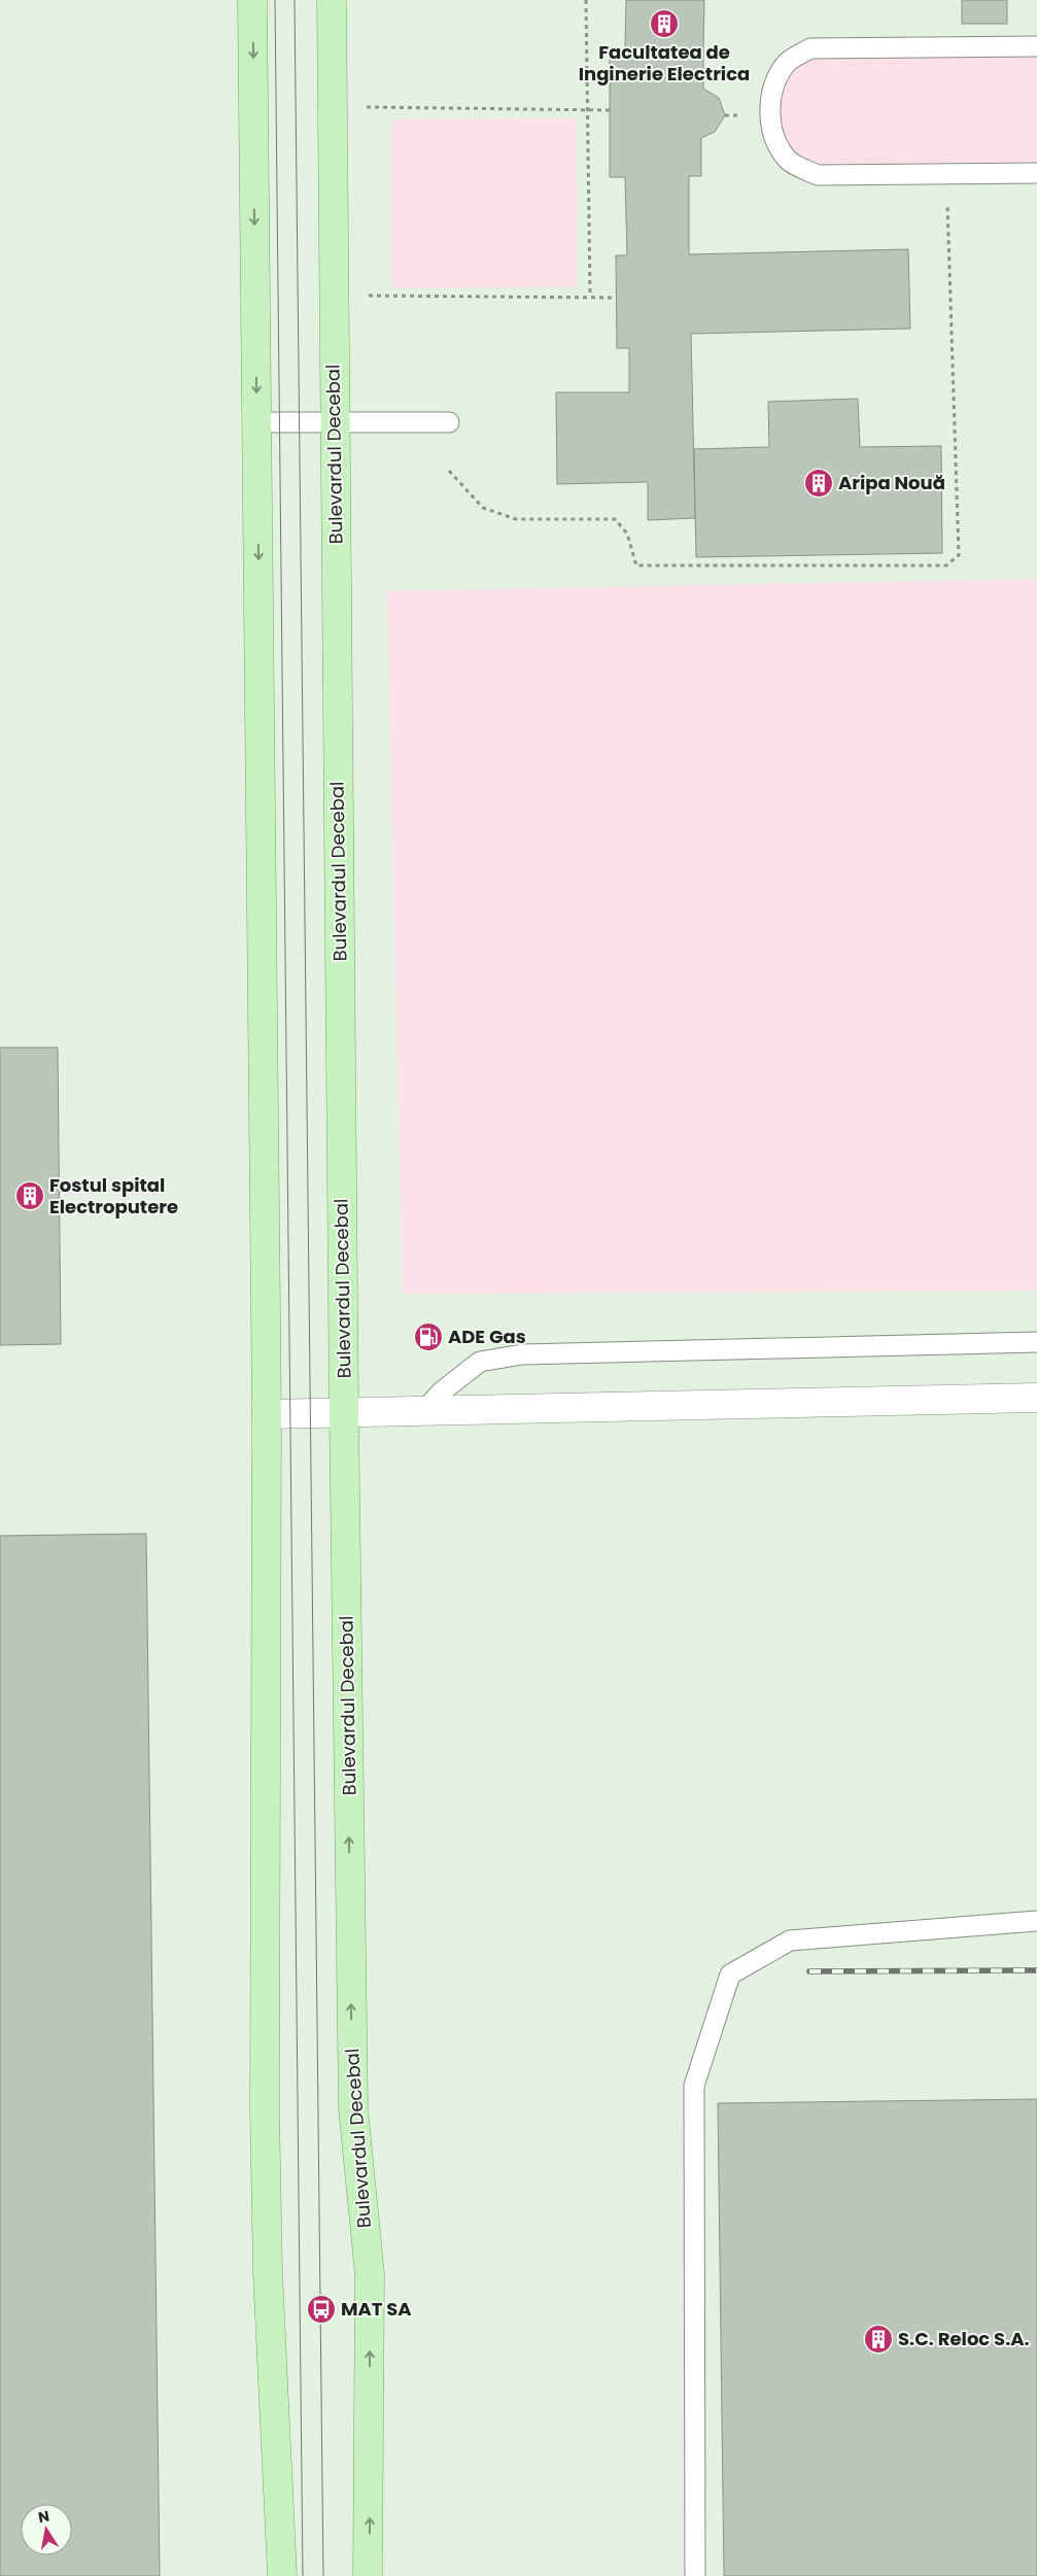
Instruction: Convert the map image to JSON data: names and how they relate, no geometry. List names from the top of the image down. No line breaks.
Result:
{"streets":{"main road":["Bulevardul Decebal"]},"places":{"building":["Facultatea de Inginerie Electrica","Aripa Nouă","Fostul spital Electroputere","S.C. Reloc S.A."],"fuel station":["ADE Gas"],"bus stop":["MAT SA"]},"north":"top"}
